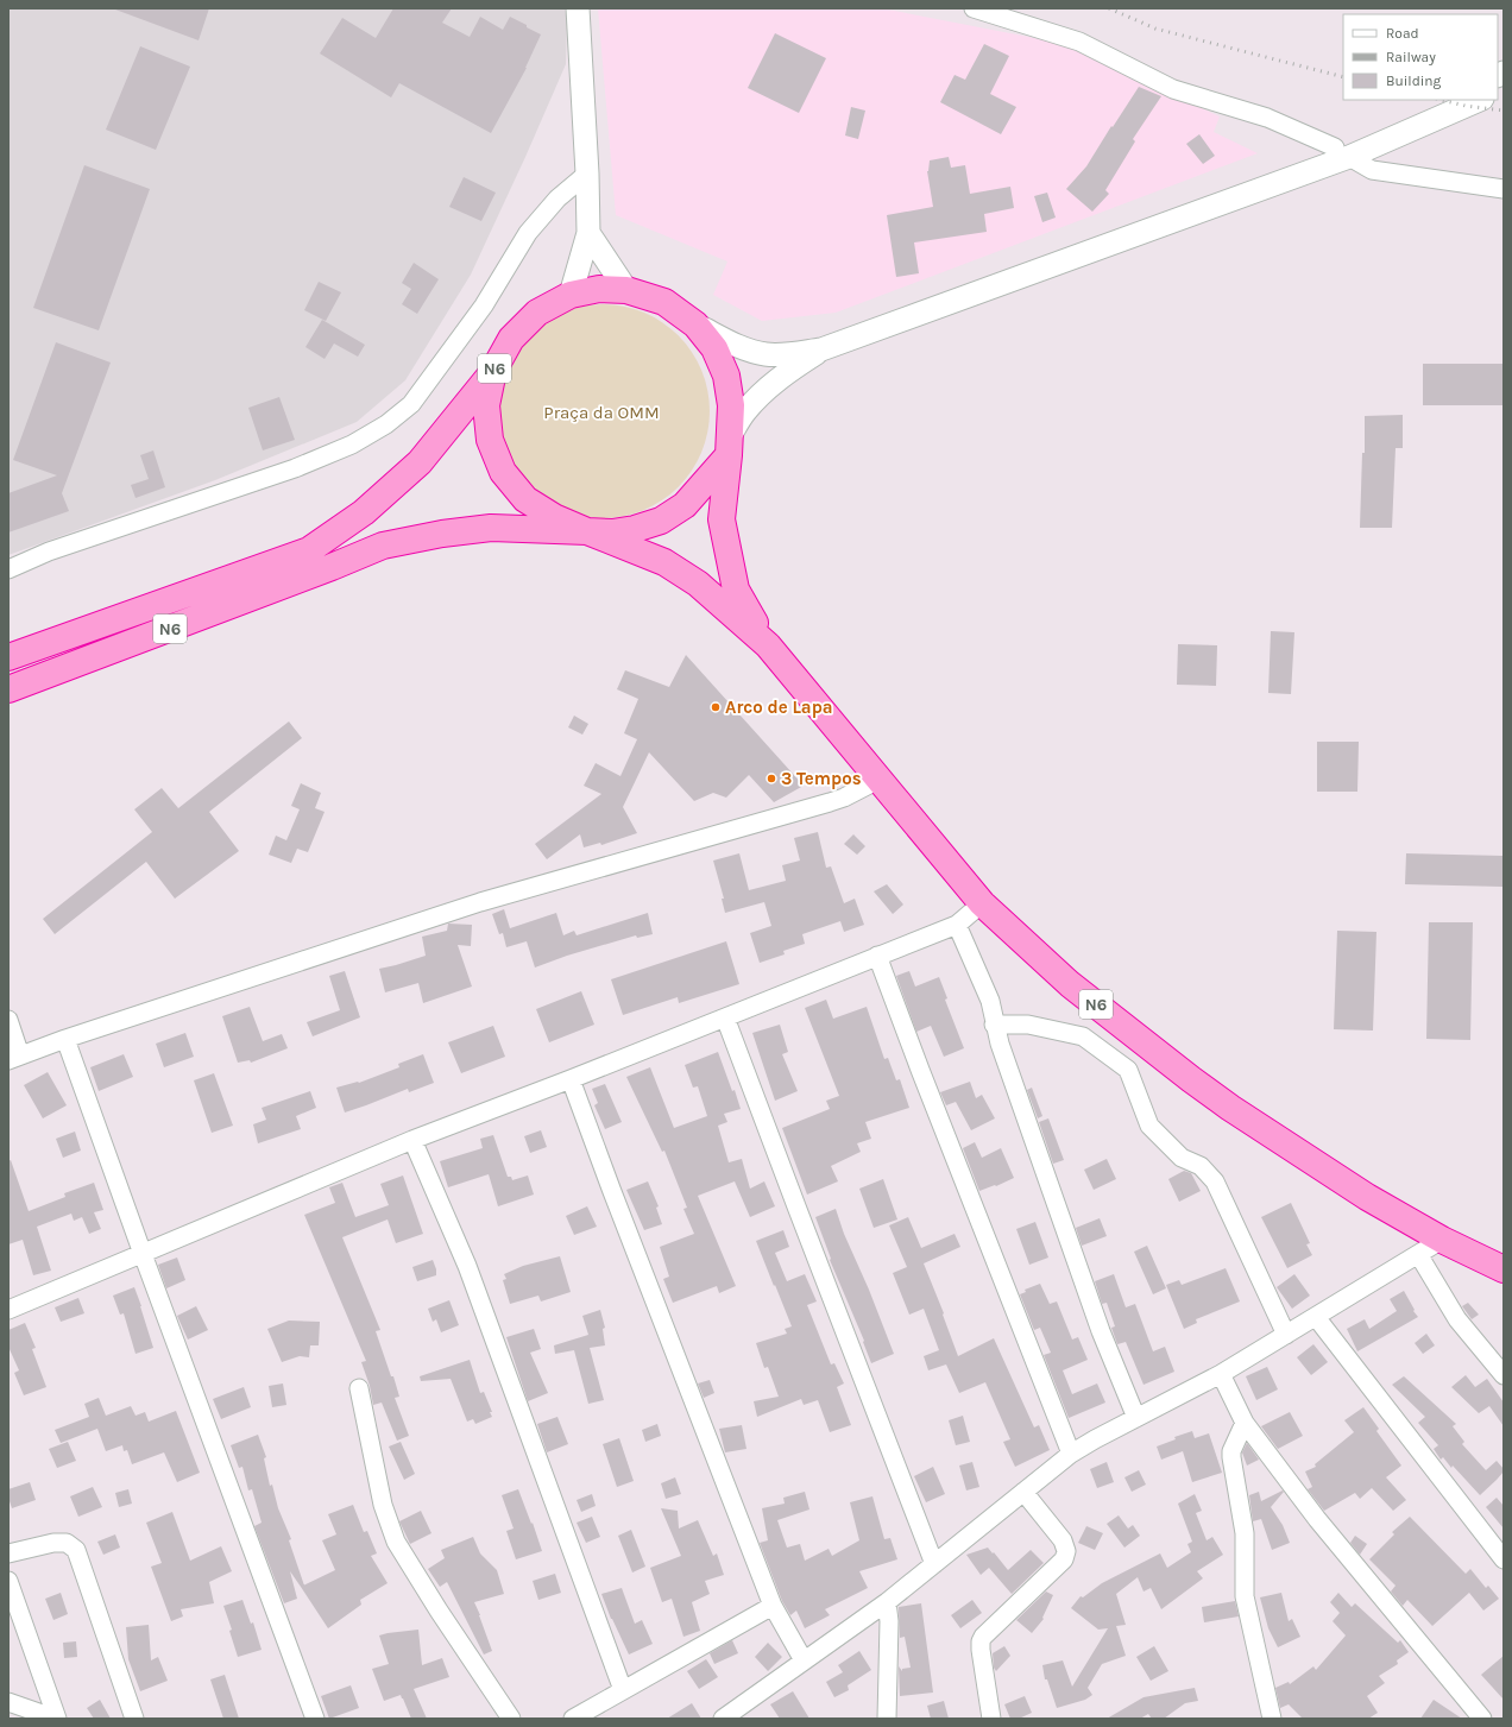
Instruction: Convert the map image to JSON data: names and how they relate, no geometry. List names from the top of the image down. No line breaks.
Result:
{"streets":{"highway":["N6"]},"parks":["Praça da OMM"],"places":["Arco de Lapa","3 Tempos"],"legend":["Road","Railway","Building"]}
